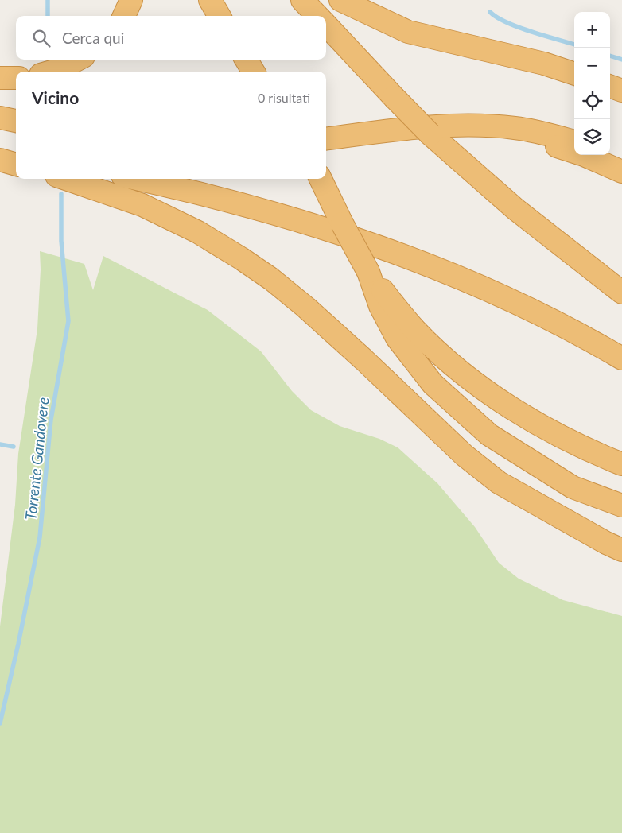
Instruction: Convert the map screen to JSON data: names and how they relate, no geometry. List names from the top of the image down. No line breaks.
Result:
{"water":["Torrente Gandovere"],"page":{"map_buttons":["+","−"],"search":"Cerca qui","heading":["Vicino","0 risultati"]}}
